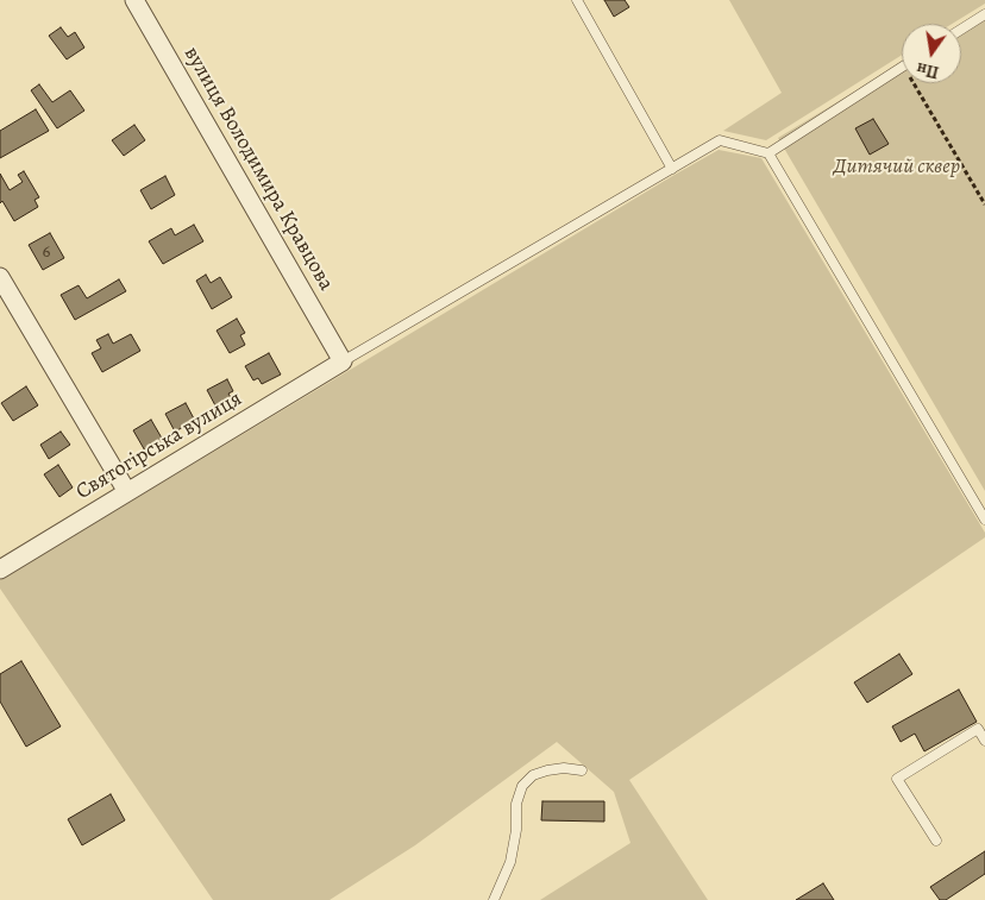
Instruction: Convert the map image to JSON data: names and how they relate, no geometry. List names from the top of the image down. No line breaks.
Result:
{"streets":{"street":["вулиця Володимира Кравцова","Святогірська вулиця"]},"crossings":[["вулиця Володимира Кравцова","Святогірська вулиця"]],"parks":["Дитячий сквер"],"house_numbers":["6"],"north":"bottom"}
